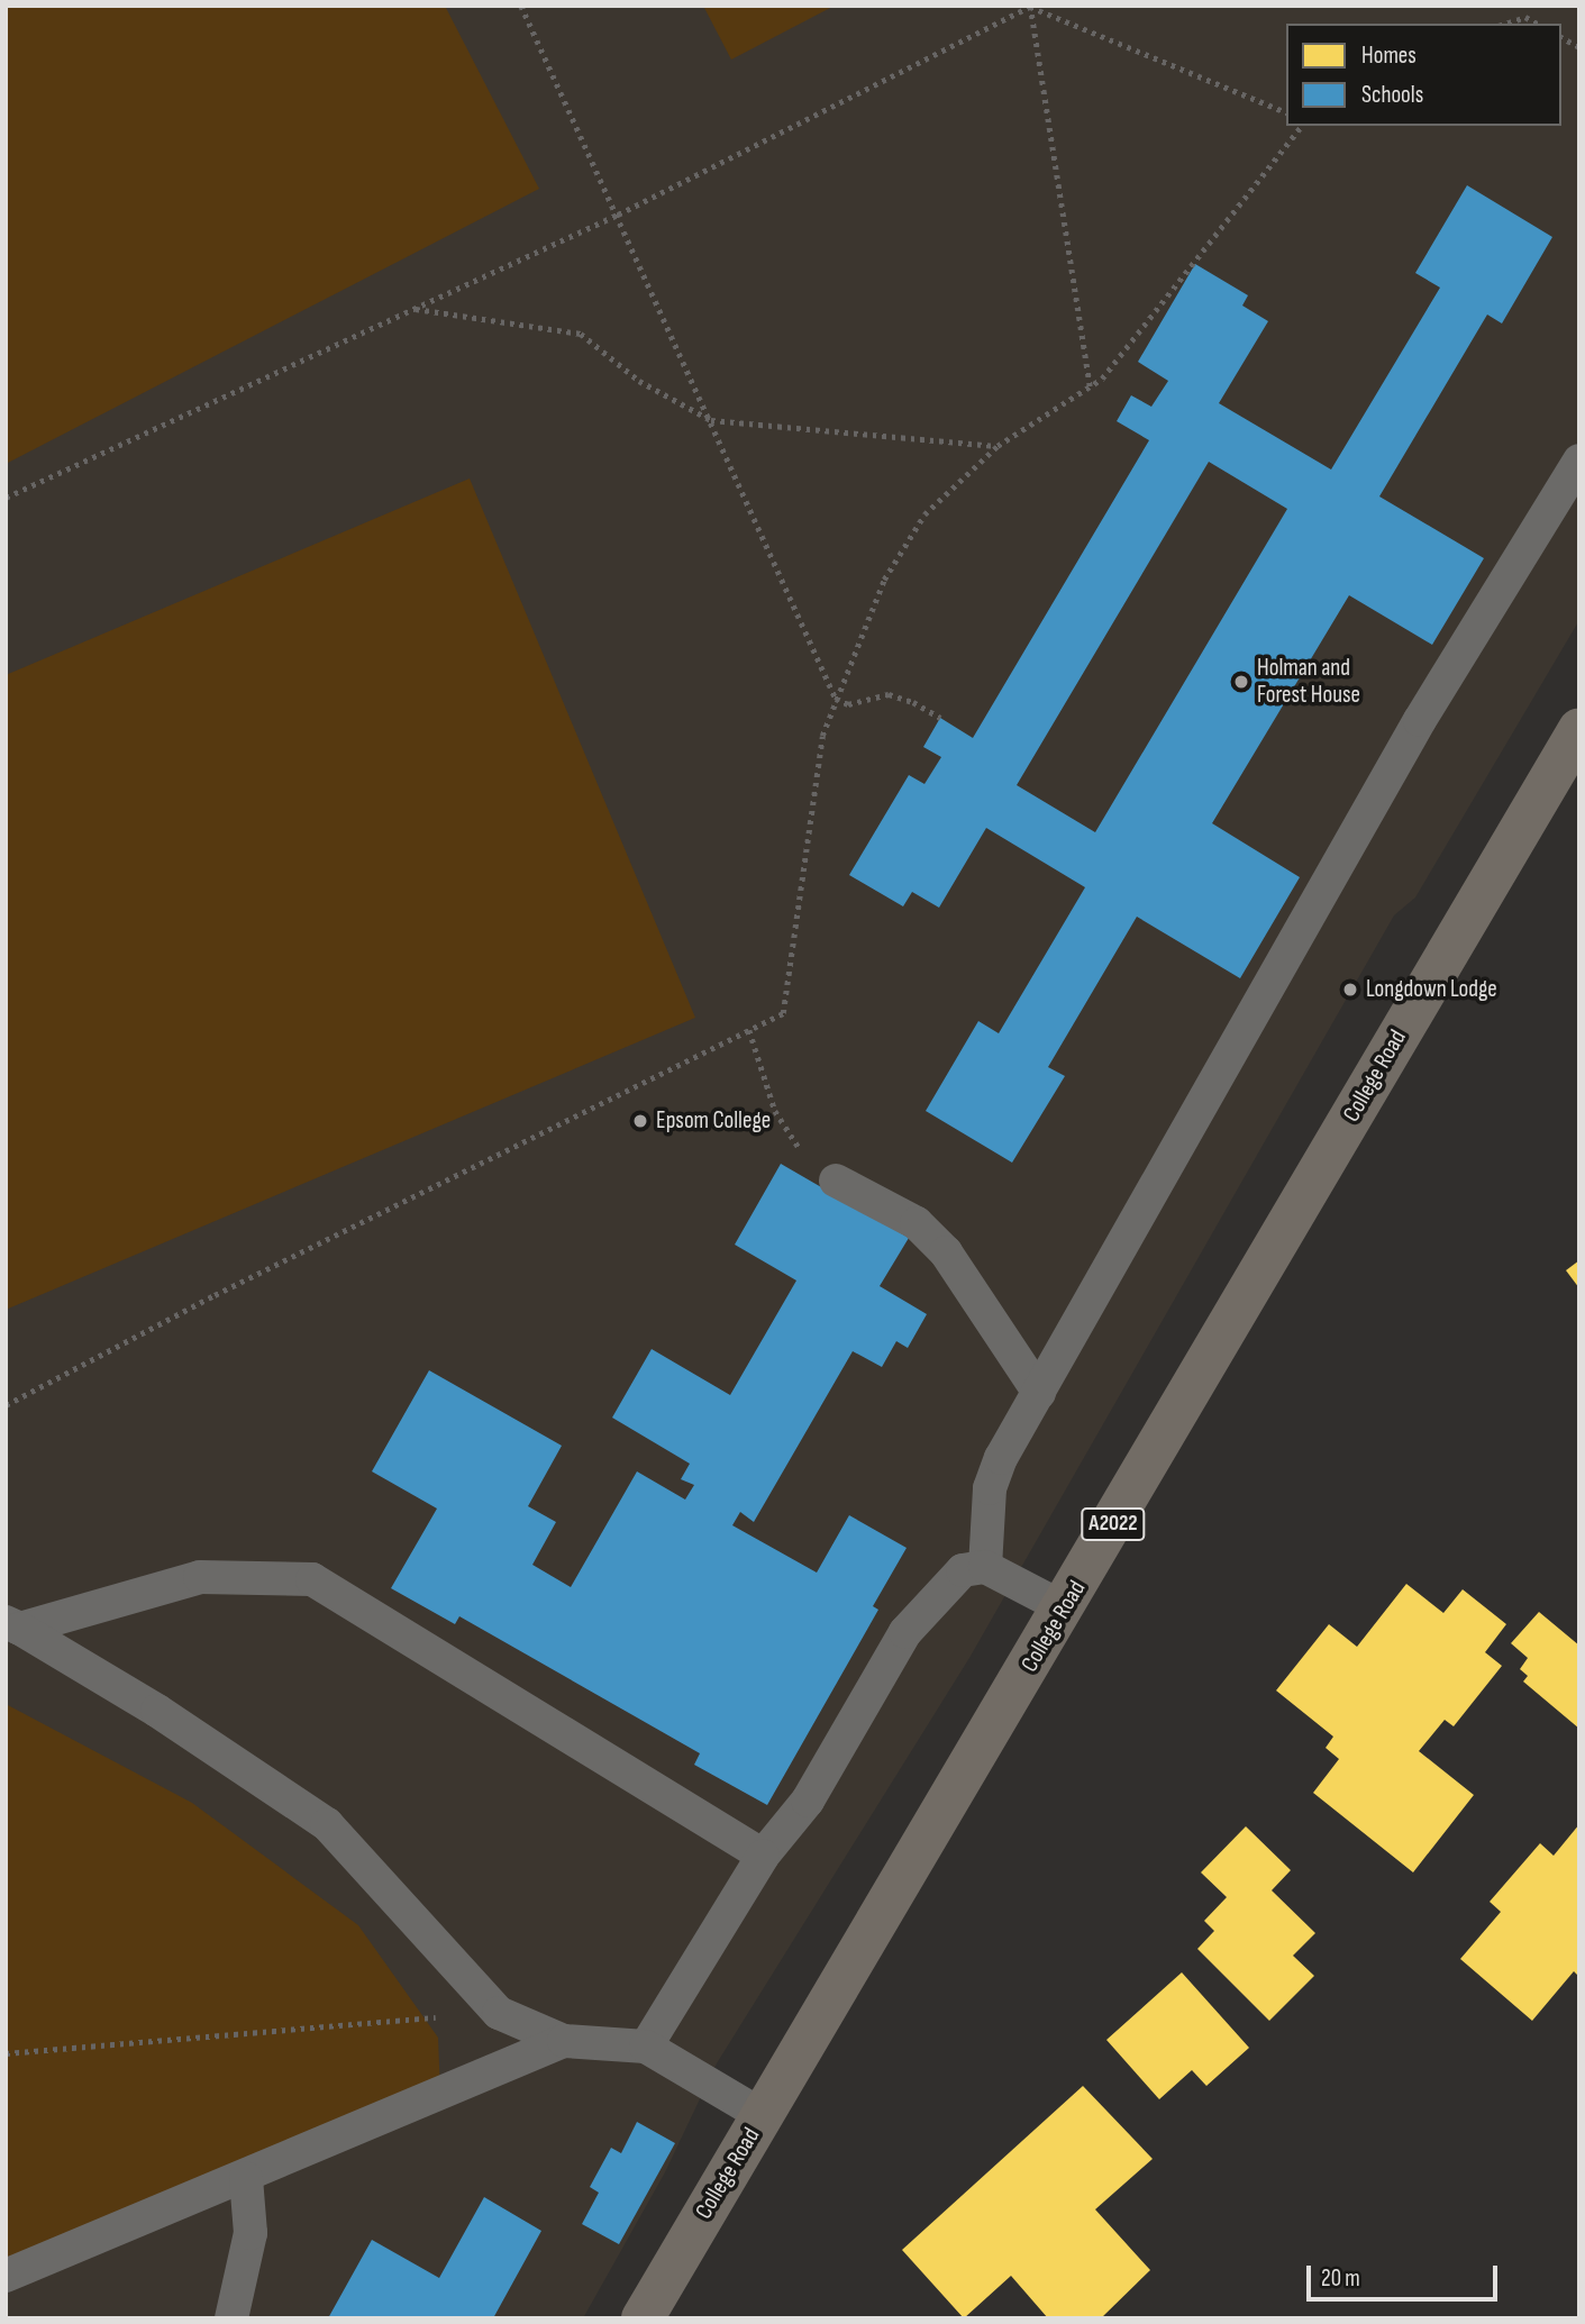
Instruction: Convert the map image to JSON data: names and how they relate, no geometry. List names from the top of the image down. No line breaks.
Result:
{"streets":{"main road":["College Road","A2022"]},"places":["Holman and Forest House","Longdown Lodge","Epsom College"],"legend":["Homes","Schools"],"scale_bar":"20 m"}
